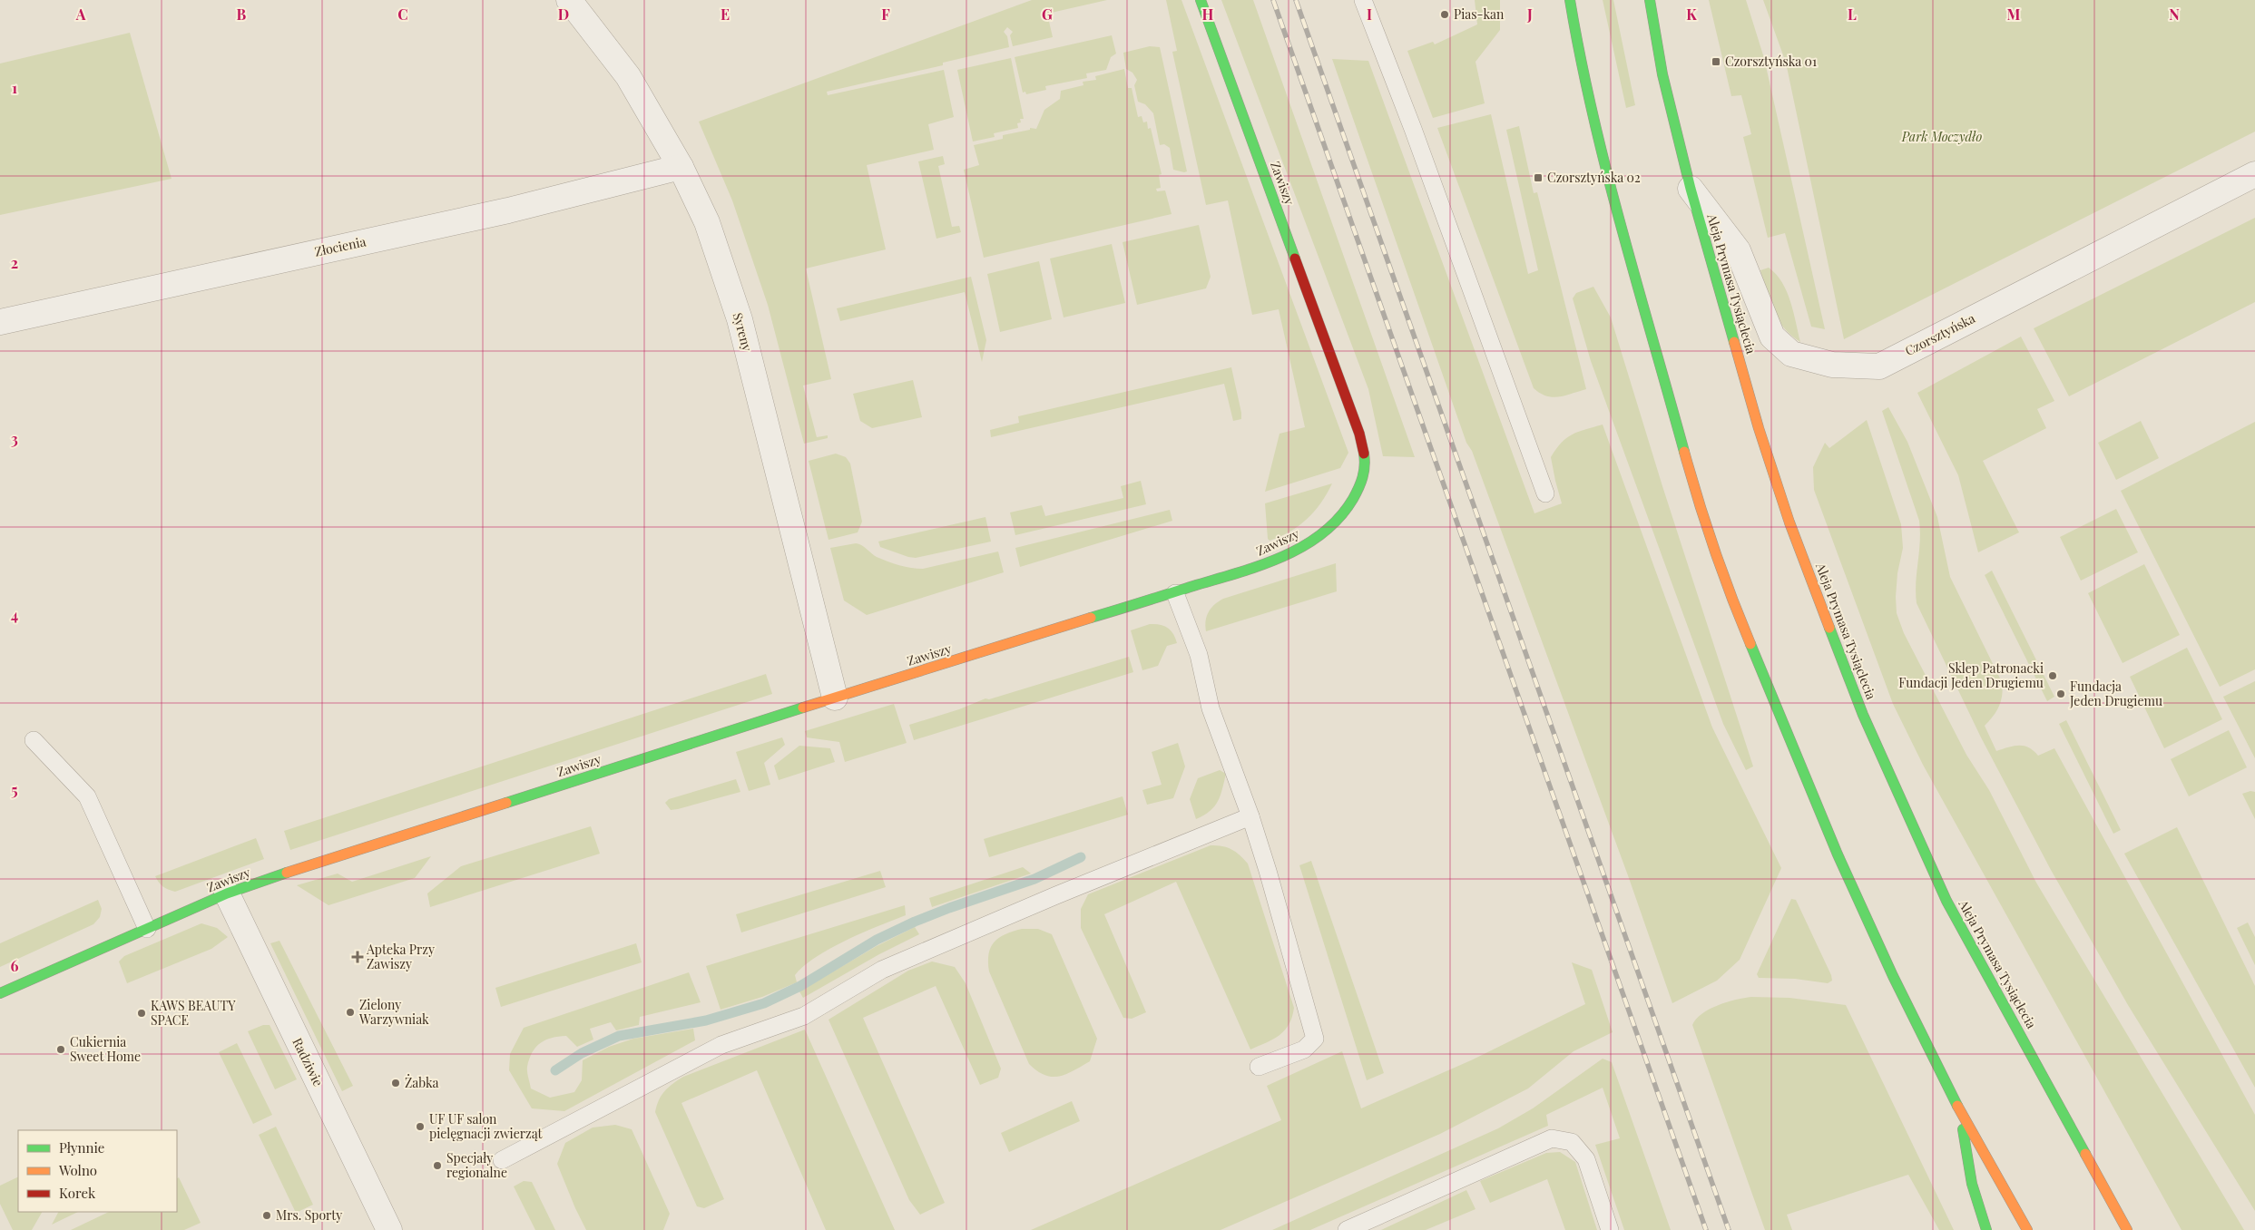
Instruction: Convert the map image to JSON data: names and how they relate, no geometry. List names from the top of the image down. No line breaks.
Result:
{"streets":{"main road":["Zawiszy","Aleja Prymasa Tysiąclecia"],"street":["Złocienia","Syreny","Czorsztyńska","Radziwie"]},"crossings":[["Zawiszy","Syreny"],["Zawiszy","Radziwie"],["Złocienia","Syreny"],["Aleja Prymasa Tysiąclecia","Czorsztyńska"]],"parks":["Park Moczydło"],"places":{"other":["Pias-kan","Sklep Patronacki Fundacji Jeden Drugiemu","Fundacja Jeden Drugiemu","Zielony Warzywniak","KAWS BEAUTY SPACE","Cukiernia Sweet Home","Żabka","UF UF salon pielęgnacji zwierząt","Specjały regionalne","Mrs. Sporty"],"transit":["Czorsztyńska 01","Czorsztyńska 02"],"health":["Apteka Przy Zawiszy"]},"legend":["Płynnie","Wolno","Korek"],"grid":{"columns":["A","B","C","D","E","F","G","H","I","J","K","L","M","N"],"rows":["1","2","3","4","5","6"]}}
